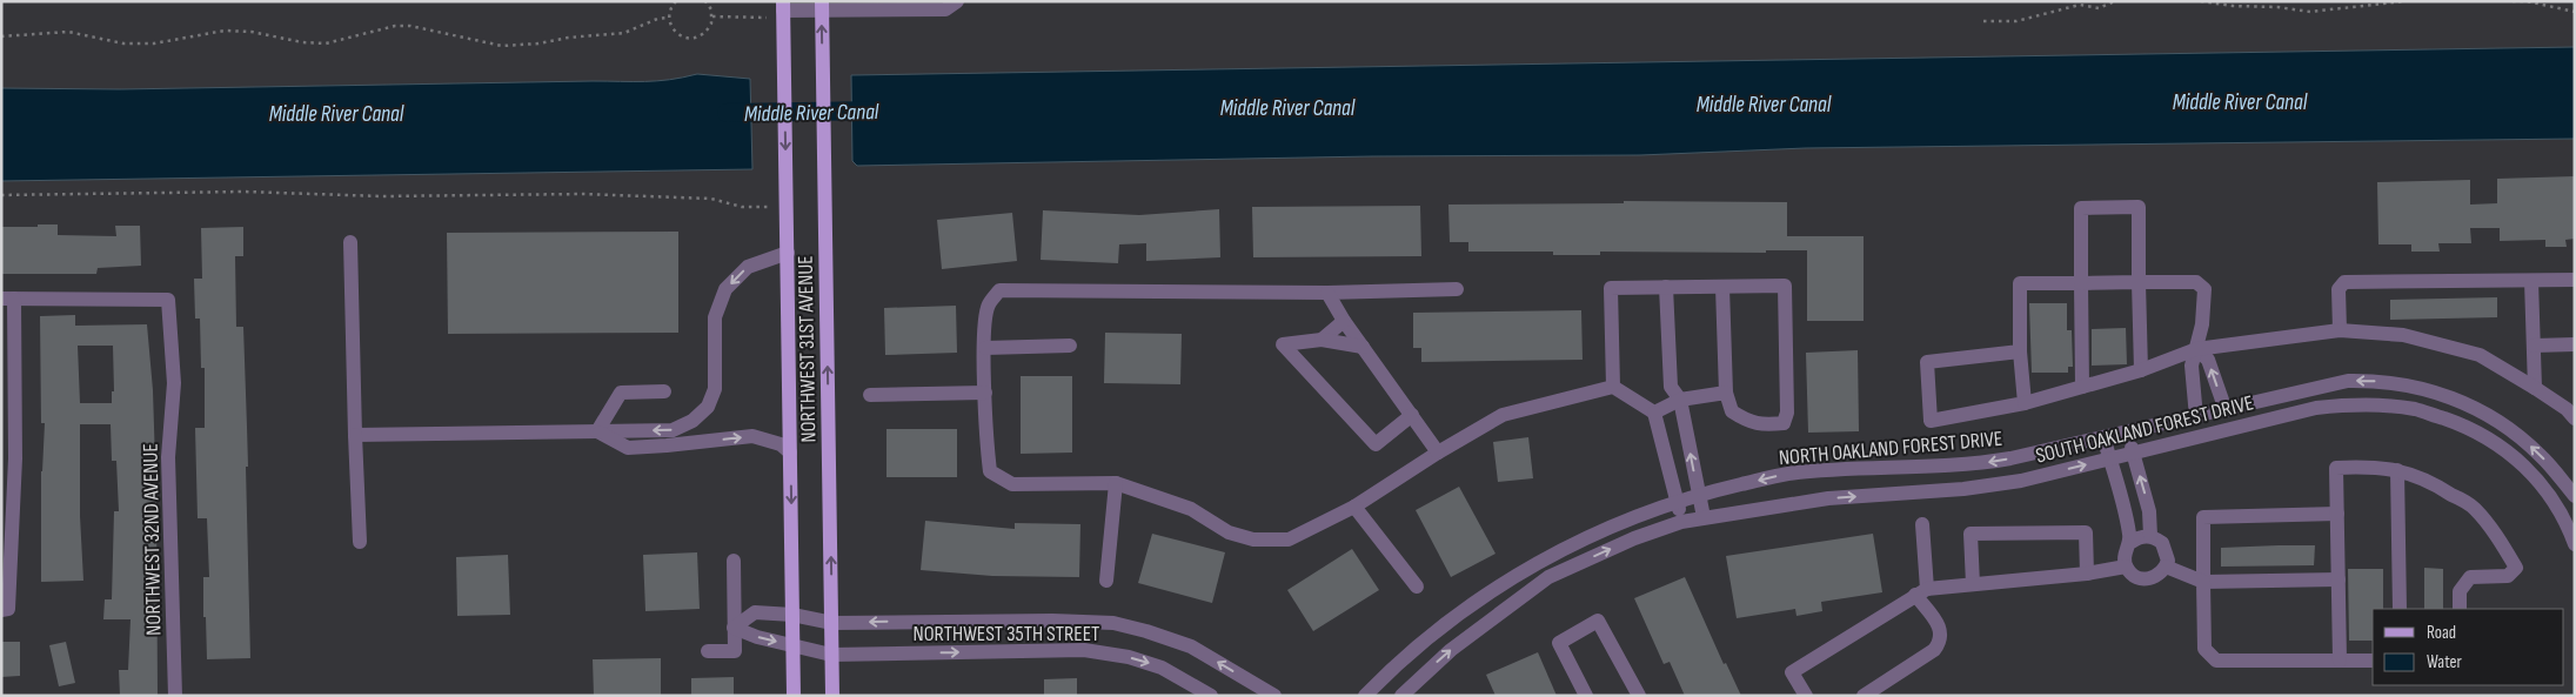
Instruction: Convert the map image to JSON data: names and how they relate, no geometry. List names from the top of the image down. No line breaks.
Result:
{"streets":{"main road":["NORTHWEST 31ST AVENUE"],"street":["SOUTH OAKLAND FOREST DRIVE","NORTH OAKLAND FOREST DRIVE","NORTHWEST 32ND AVENUE","NORTHWEST 35TH STREET"]},"crossings":[["NORTHWEST 31ST AVENUE","NORTHWEST 35TH STREET"]],"water":["Middle River Canal"],"legend":["Road","Water"]}
